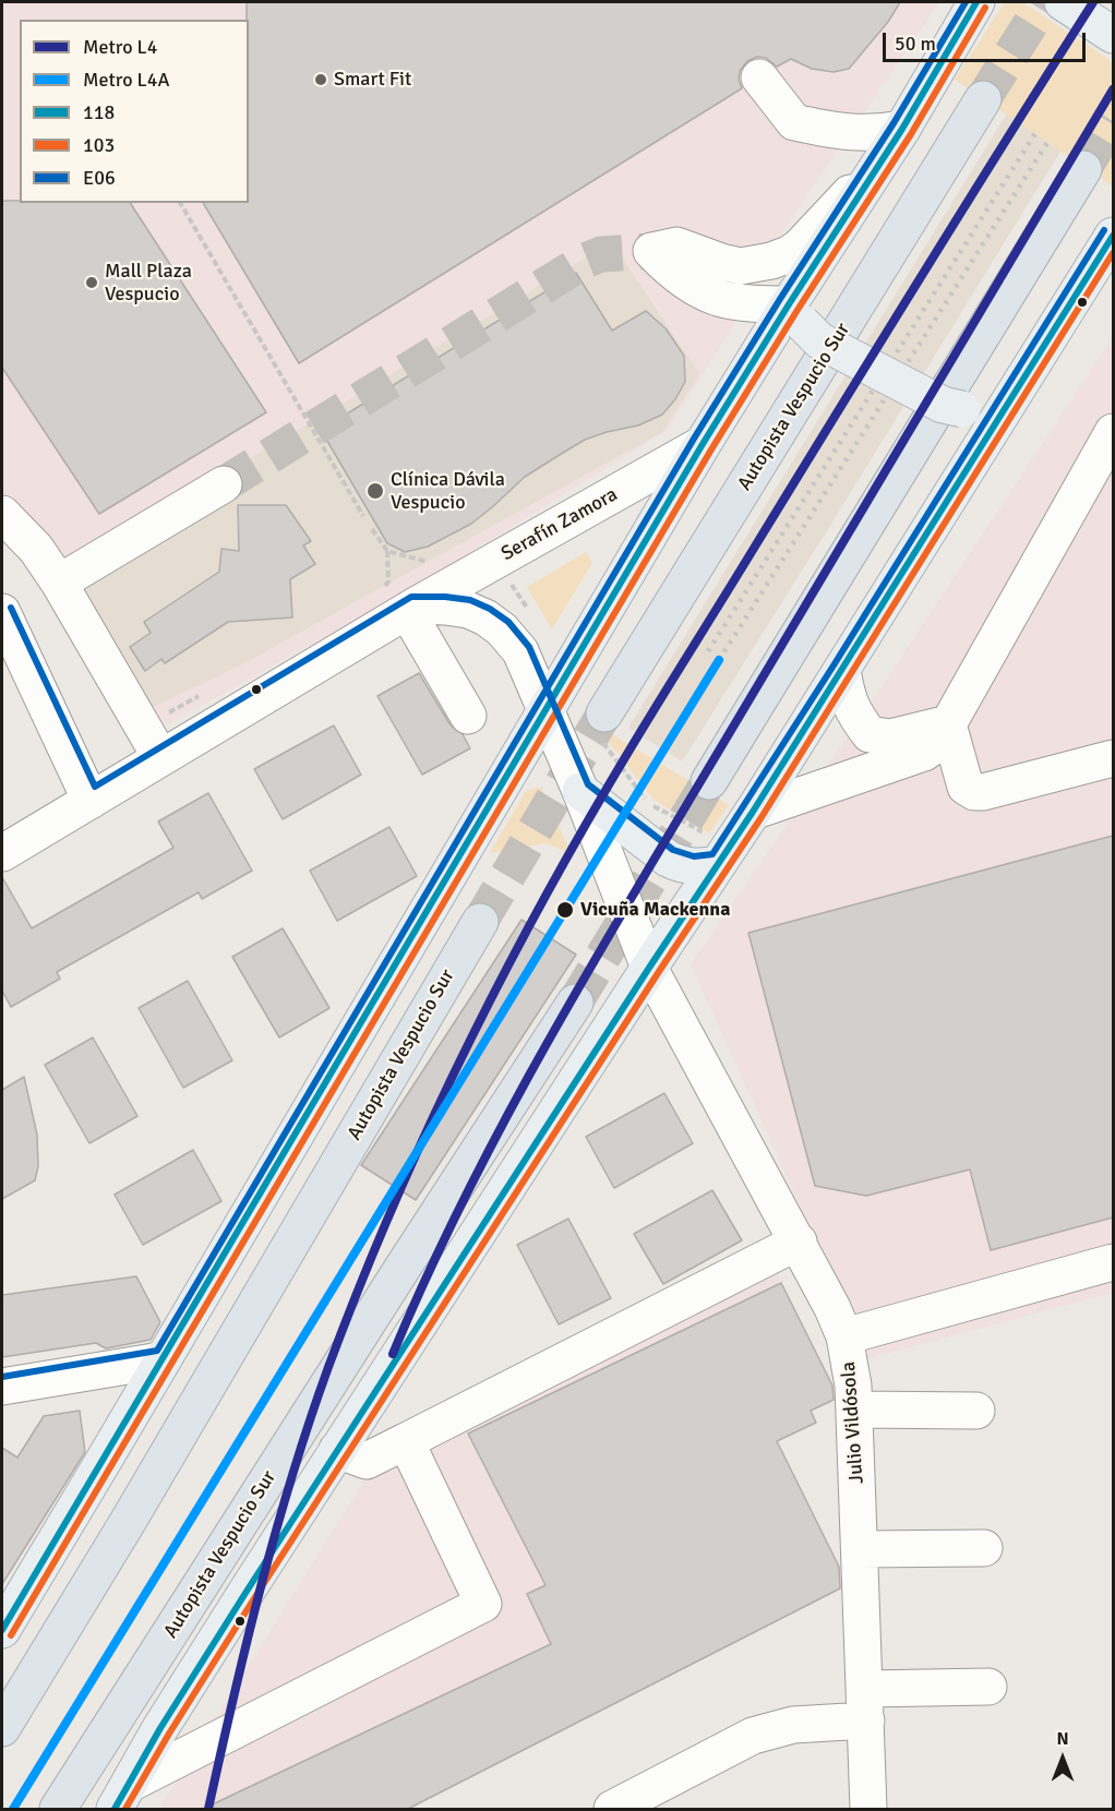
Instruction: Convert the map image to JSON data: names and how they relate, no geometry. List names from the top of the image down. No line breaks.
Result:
{"streets":{"highway":["Autopista Vespucio Sur"],"street":["Serafín Zamora","Julio Vildósola"]},"places":["Smart Fit","Mall Plaza Vespucio","Clínica Dávila Vespucio","Vicuña Mackenna"],"lines":["metro line L4","transit line 118","transit line E06","transit line 103","metro line L4A"],"legend":["Metro L4","Metro L4A","118","103","E06"],"scale_bar":"50 m","north":"top"}
